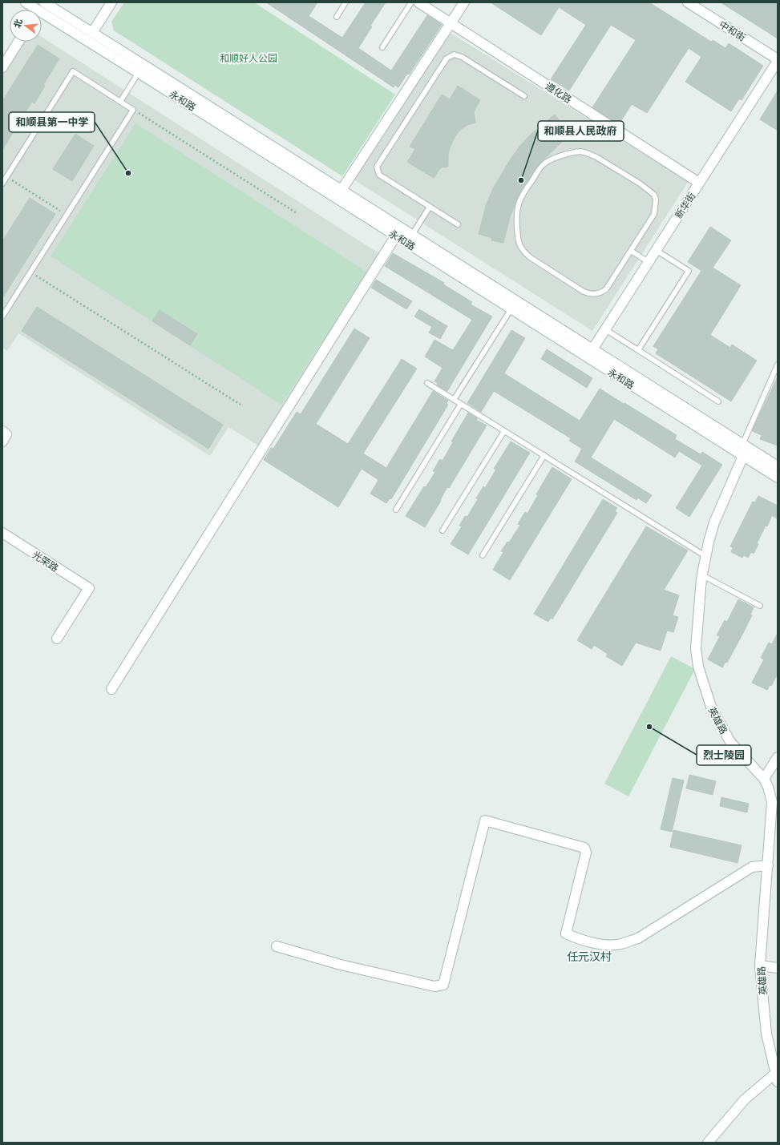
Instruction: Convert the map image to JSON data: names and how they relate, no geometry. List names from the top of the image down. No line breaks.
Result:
{"streets":{"street":["中和街","遵化路","永和路","新华街","光荣路","英雄路"]},"crossings":[["中和街","新华街"],["遵化路","新华街"],["永和路","新华街"],["永和路","英雄路"]],"districts":["任元汉村"],"parks":["和顺好人公园"],"places":["和顺县第一中学","和顺县人民政府","烈士陵园"],"north":"left"}
